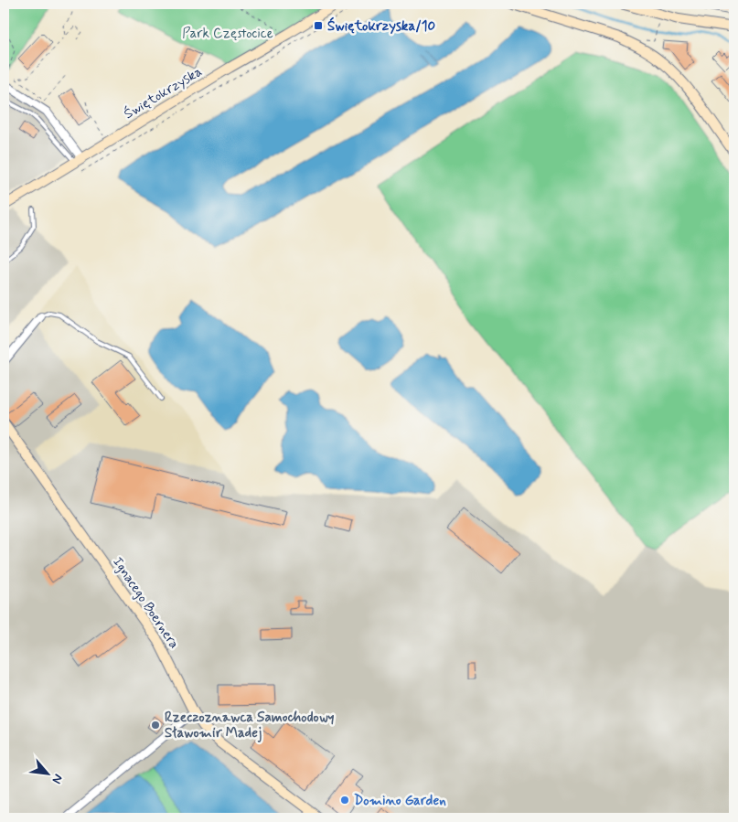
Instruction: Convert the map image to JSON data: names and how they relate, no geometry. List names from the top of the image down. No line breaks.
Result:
{"streets":{"street":["Świętokrzyska","Ignacego Boernera"]},"parks":["Park Częstocice"],"places":{"transit":["Świętokrzyska/10"],"other":["Rzeczoznawca Samochodowy Sławomir Madej","Domino Garden"]},"north":"bottom right"}
